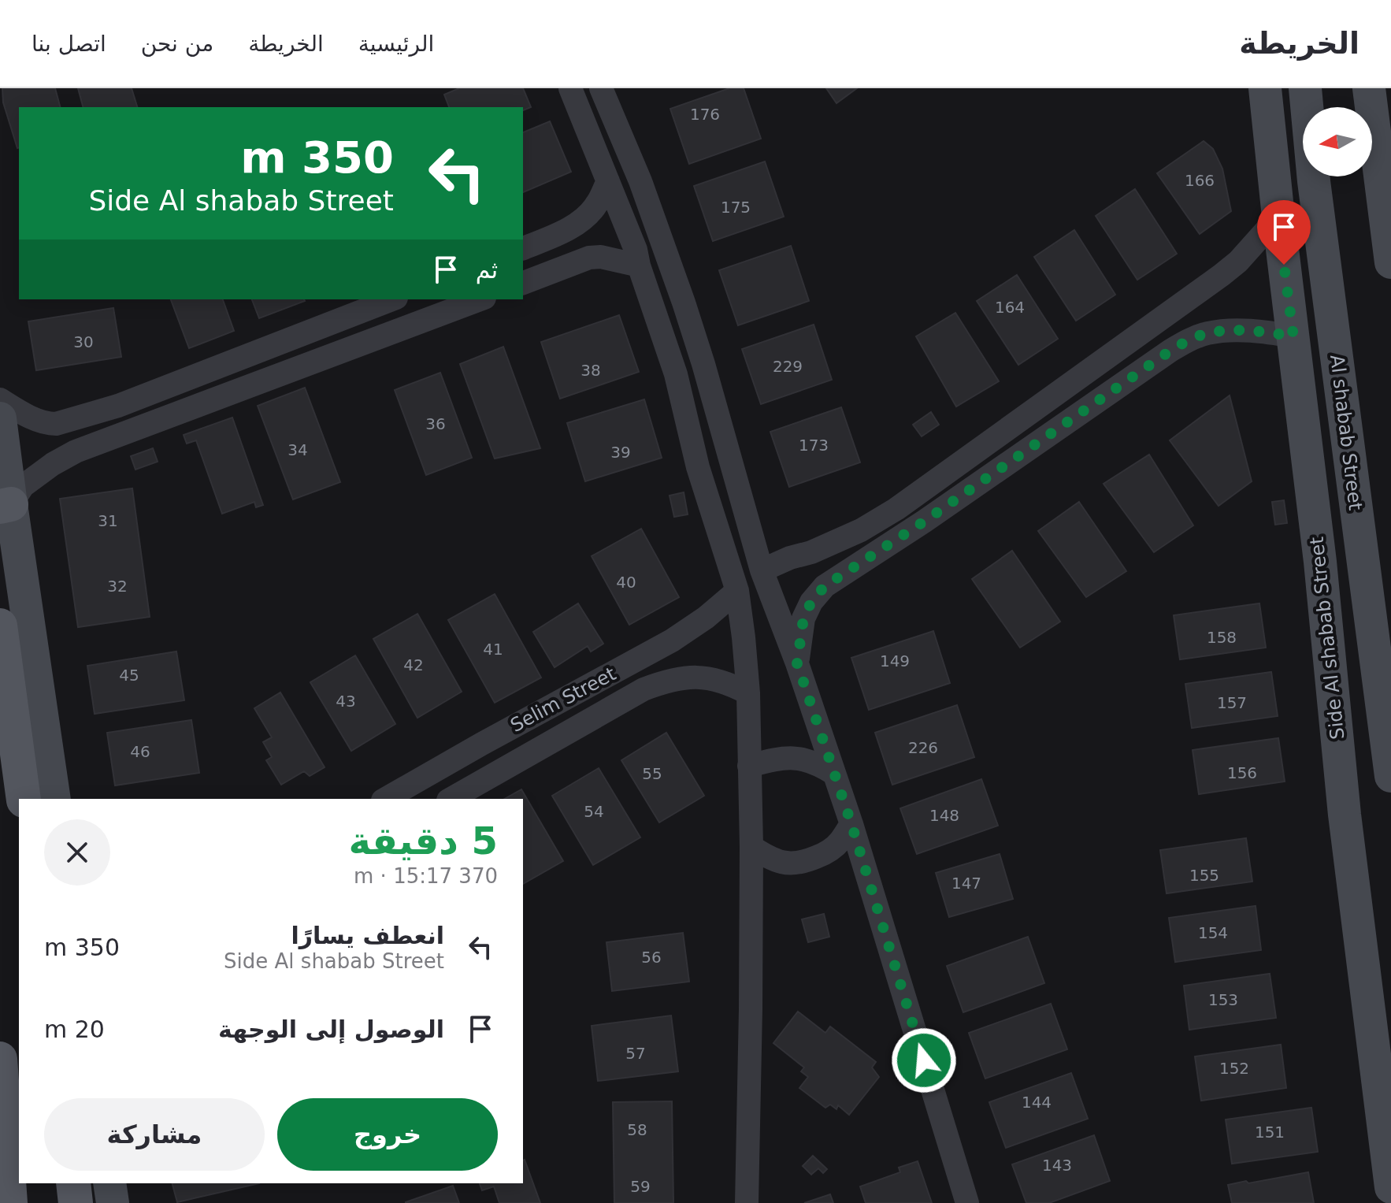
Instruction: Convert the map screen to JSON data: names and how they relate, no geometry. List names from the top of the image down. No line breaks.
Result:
{"streets":{"street":["Al shabab Street","Side Al shabab Street","Selim Street"]},"house_numbers":["176","166","175","164","30","229","38","36","173","34","39","31","40","32","158","41","149","42","45","43","157","226","46","156","55","54","148","155","147","154","56","153","57","152","144","58","151","143","59"],"north":"left","page":{"header":"الخريطة","nav":["الرئيسية","الخريطة","من نحن","اتصل بنا"],"turn":["350 m","Side Al shabab Street"],"then":"ثم","heading":["5 دقيقة","370 m · 15:17"],"list":[{"name":"انعطف يسارًا","note":"Side Al shabab Street","value":"350 m"},{"name":"الوصول إلى الوجهة","value":"20 m"}],"buttons":["خروج","مشاركة"]}}
